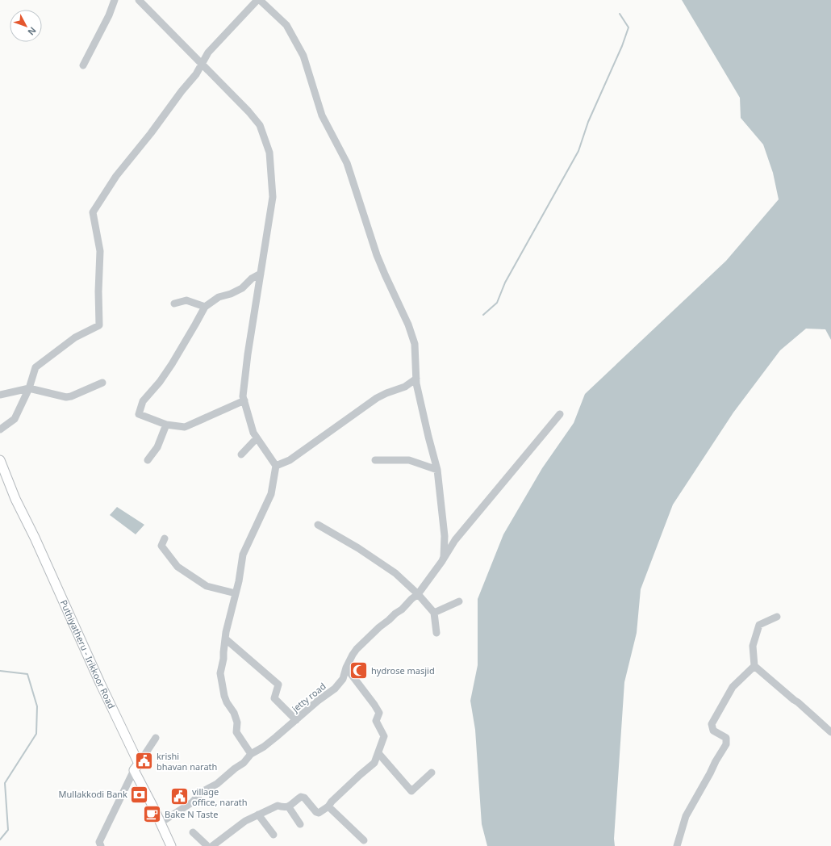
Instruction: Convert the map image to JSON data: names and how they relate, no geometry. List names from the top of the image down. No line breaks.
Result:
{"streets":{"main road":["Puthiyatheru - Irikkoor Road"],"street":["jetty road"]},"crossings":[["Puthiyatheru - Irikkoor Road","jetty road"]],"places":{"mosque":["hydrose masjid"],"public building":["krishi bhavan narath","village office, narath"],"bank":["Mullakkodi Bank"],"cafe":["Bake N Taste"]},"north":"bottom right"}
